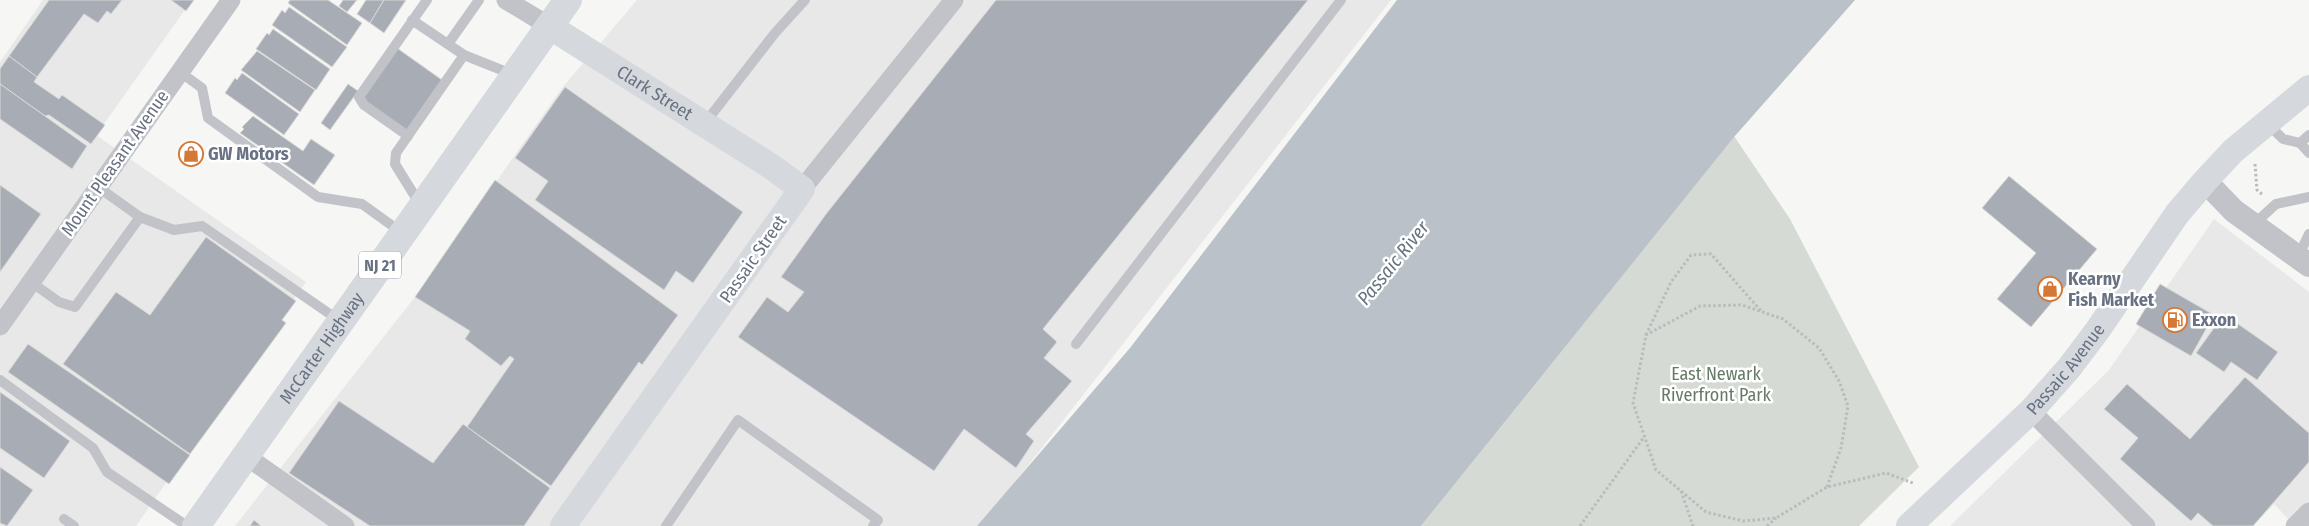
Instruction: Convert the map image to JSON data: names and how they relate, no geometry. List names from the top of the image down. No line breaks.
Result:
{"streets":{"main road":["Clark Street","Passaic Street","NJ 21","McCarter Highway","Passaic Avenue"],"street":["Mount Pleasant Avenue"]},"crossings":[["Clark Street","Passaic Street"],["Clark Street","McCarter Highway"]],"water":["Passaic River"],"parks":["East Newark Riverfront Park"],"places":{"shop":["GW Motors","Kearny Fish Market"],"fuel station":["Exxon"]}}
